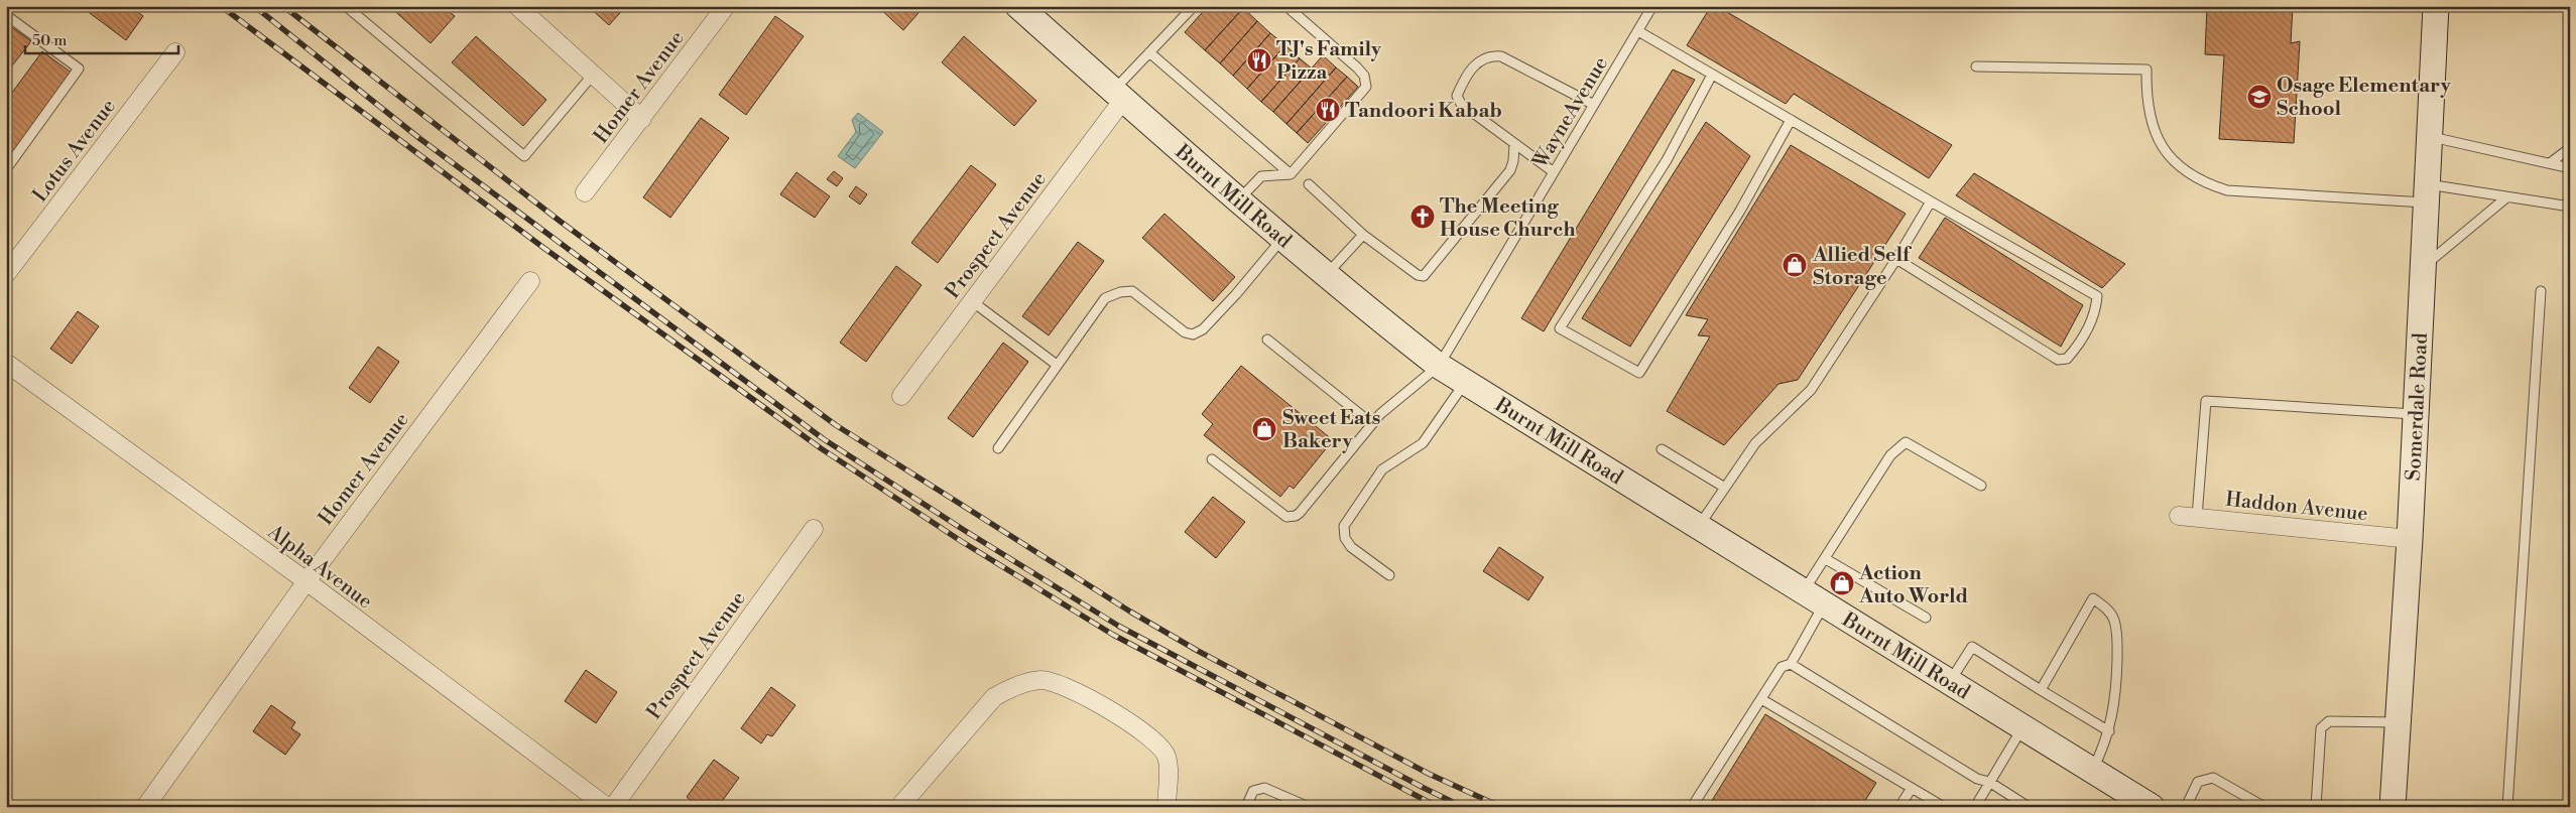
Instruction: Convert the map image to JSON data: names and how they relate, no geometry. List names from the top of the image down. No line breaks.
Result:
{"streets":{"main road":["Burnt Mill Road","Somerdale Road"],"street":["Homer Avenue","Lotus Avenue","Prospect Avenue","Haddon Avenue","Alpha Avenue"],"lane":["WayneAvenue"]},"crossings":[["Homer Avenue","Alpha Avenue"],["WayneAvenue","Burnt Mill Road"],["Burnt Mill Road","Prospect Avenue"],["Somerdale Road","Haddon Avenue"]],"places":{"restaurant":["TJ's Family Pizza","Tandoori Kabab"],"school or university":["Osage Elementary School"],"church":["The Meeting House Church"],"shop":["Allied Self Storage","Sweet Eats Bakery","Action Auto World"]},"scale_bar":"50 m"}
